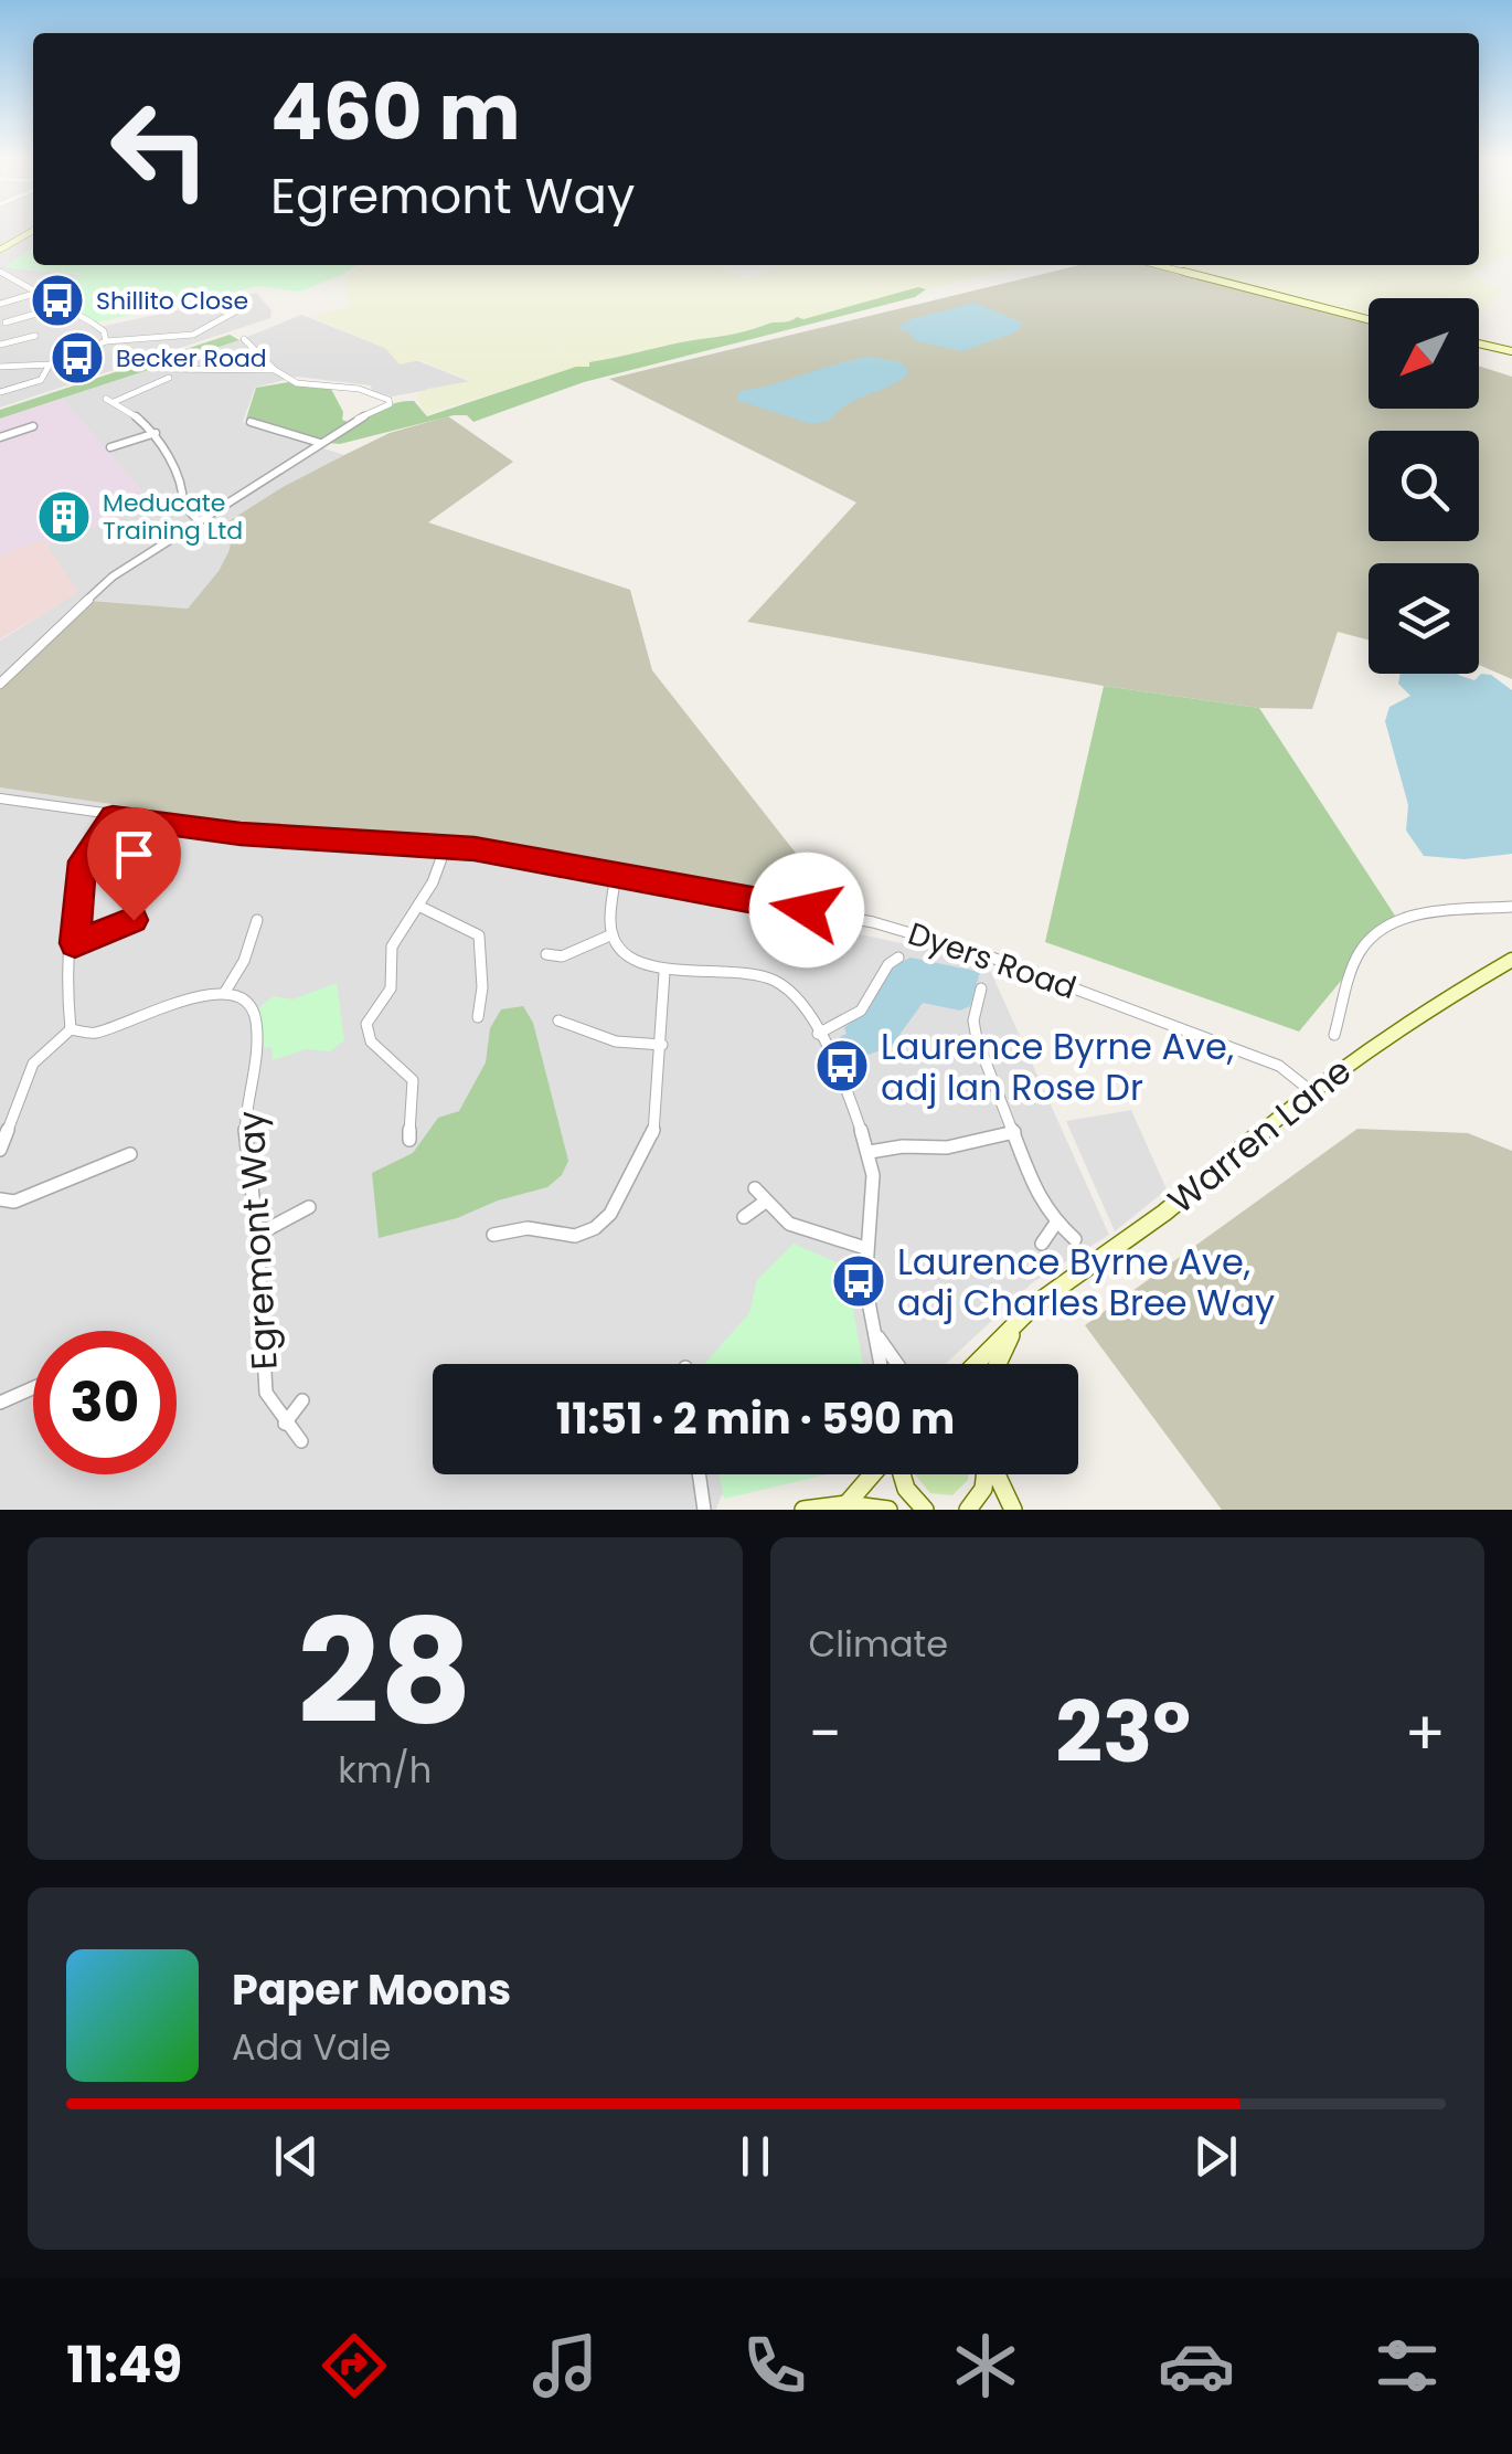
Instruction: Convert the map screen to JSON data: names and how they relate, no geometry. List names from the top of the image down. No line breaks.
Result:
{"streets":{"street":["Dyers Road","Warren Lane","Egremont Way"]},"crossings":[["Dyers Road","Warren Lane"]],"places":{"bus stop":["Shillito Close","Becker Road","Laurence Byrne Ave, adj Ian Rose Dr","Laurence Byrne Ave, adj Charles Bree Way"],"building":["Meducate Training Ltd"]},"north":"bottom left","page":{"turn":["460 m","Egremont Way"],"limit":"30","trip":"11:51 · 2 min · 590 m","tile":[["28","km/h"],"Climate"],"heat":["−","23°","+"],"song":["Paper Moons","Ada Vale"],"tabs":"11:49"}}
